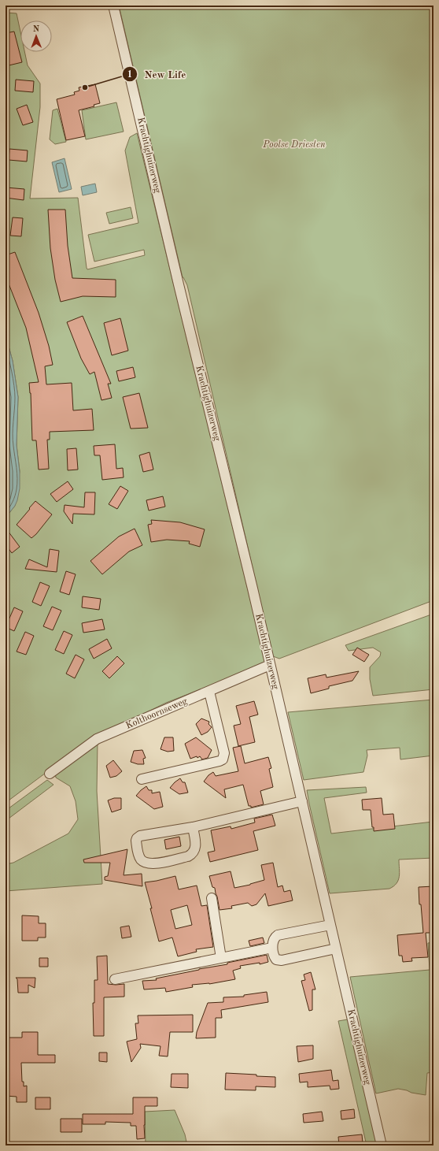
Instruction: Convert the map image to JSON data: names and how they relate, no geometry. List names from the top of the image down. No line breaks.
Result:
{"streets":{"street":["Krachtighuizerweg","Kolthoornseweg"]},"crossings":[["Krachtighuizerweg","Kolthoornseweg"]],"parks":["Poolse Driesten"],"places":["New Life"],"north":"top"}
